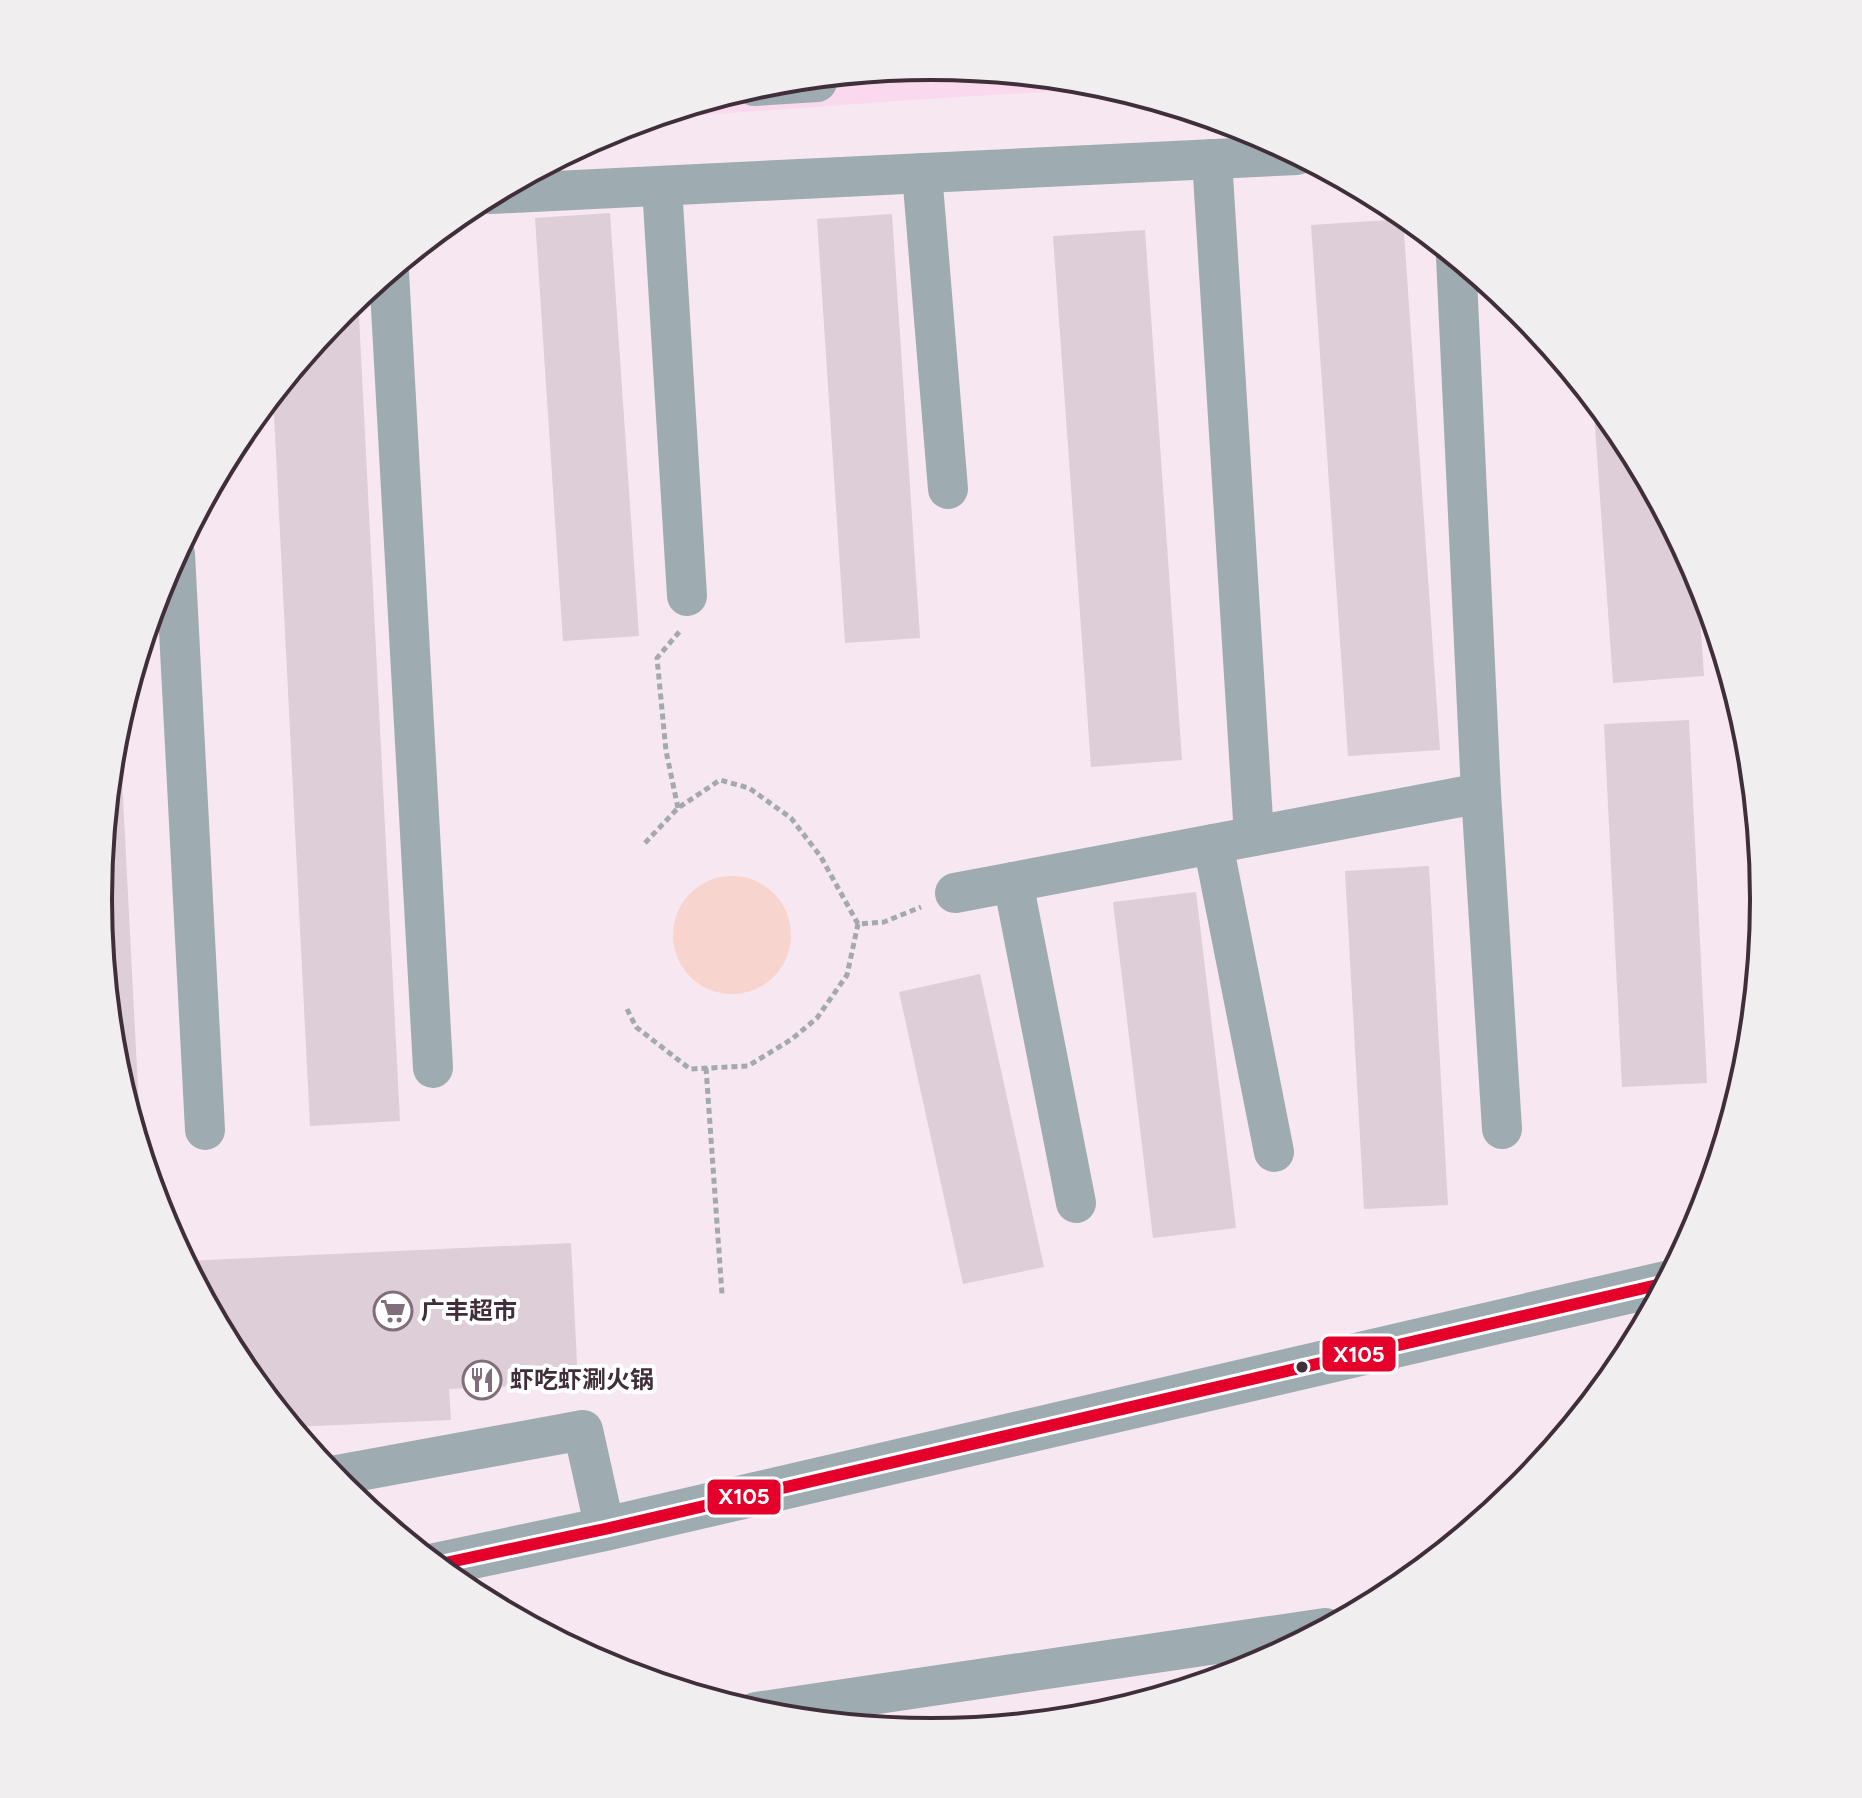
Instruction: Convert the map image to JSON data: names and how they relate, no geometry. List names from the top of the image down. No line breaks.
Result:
{"places":{"supermarket":["广丰超市"],"restaurant":["虾吃虾涮火锅"]},"lines":["transit line X105"]}
